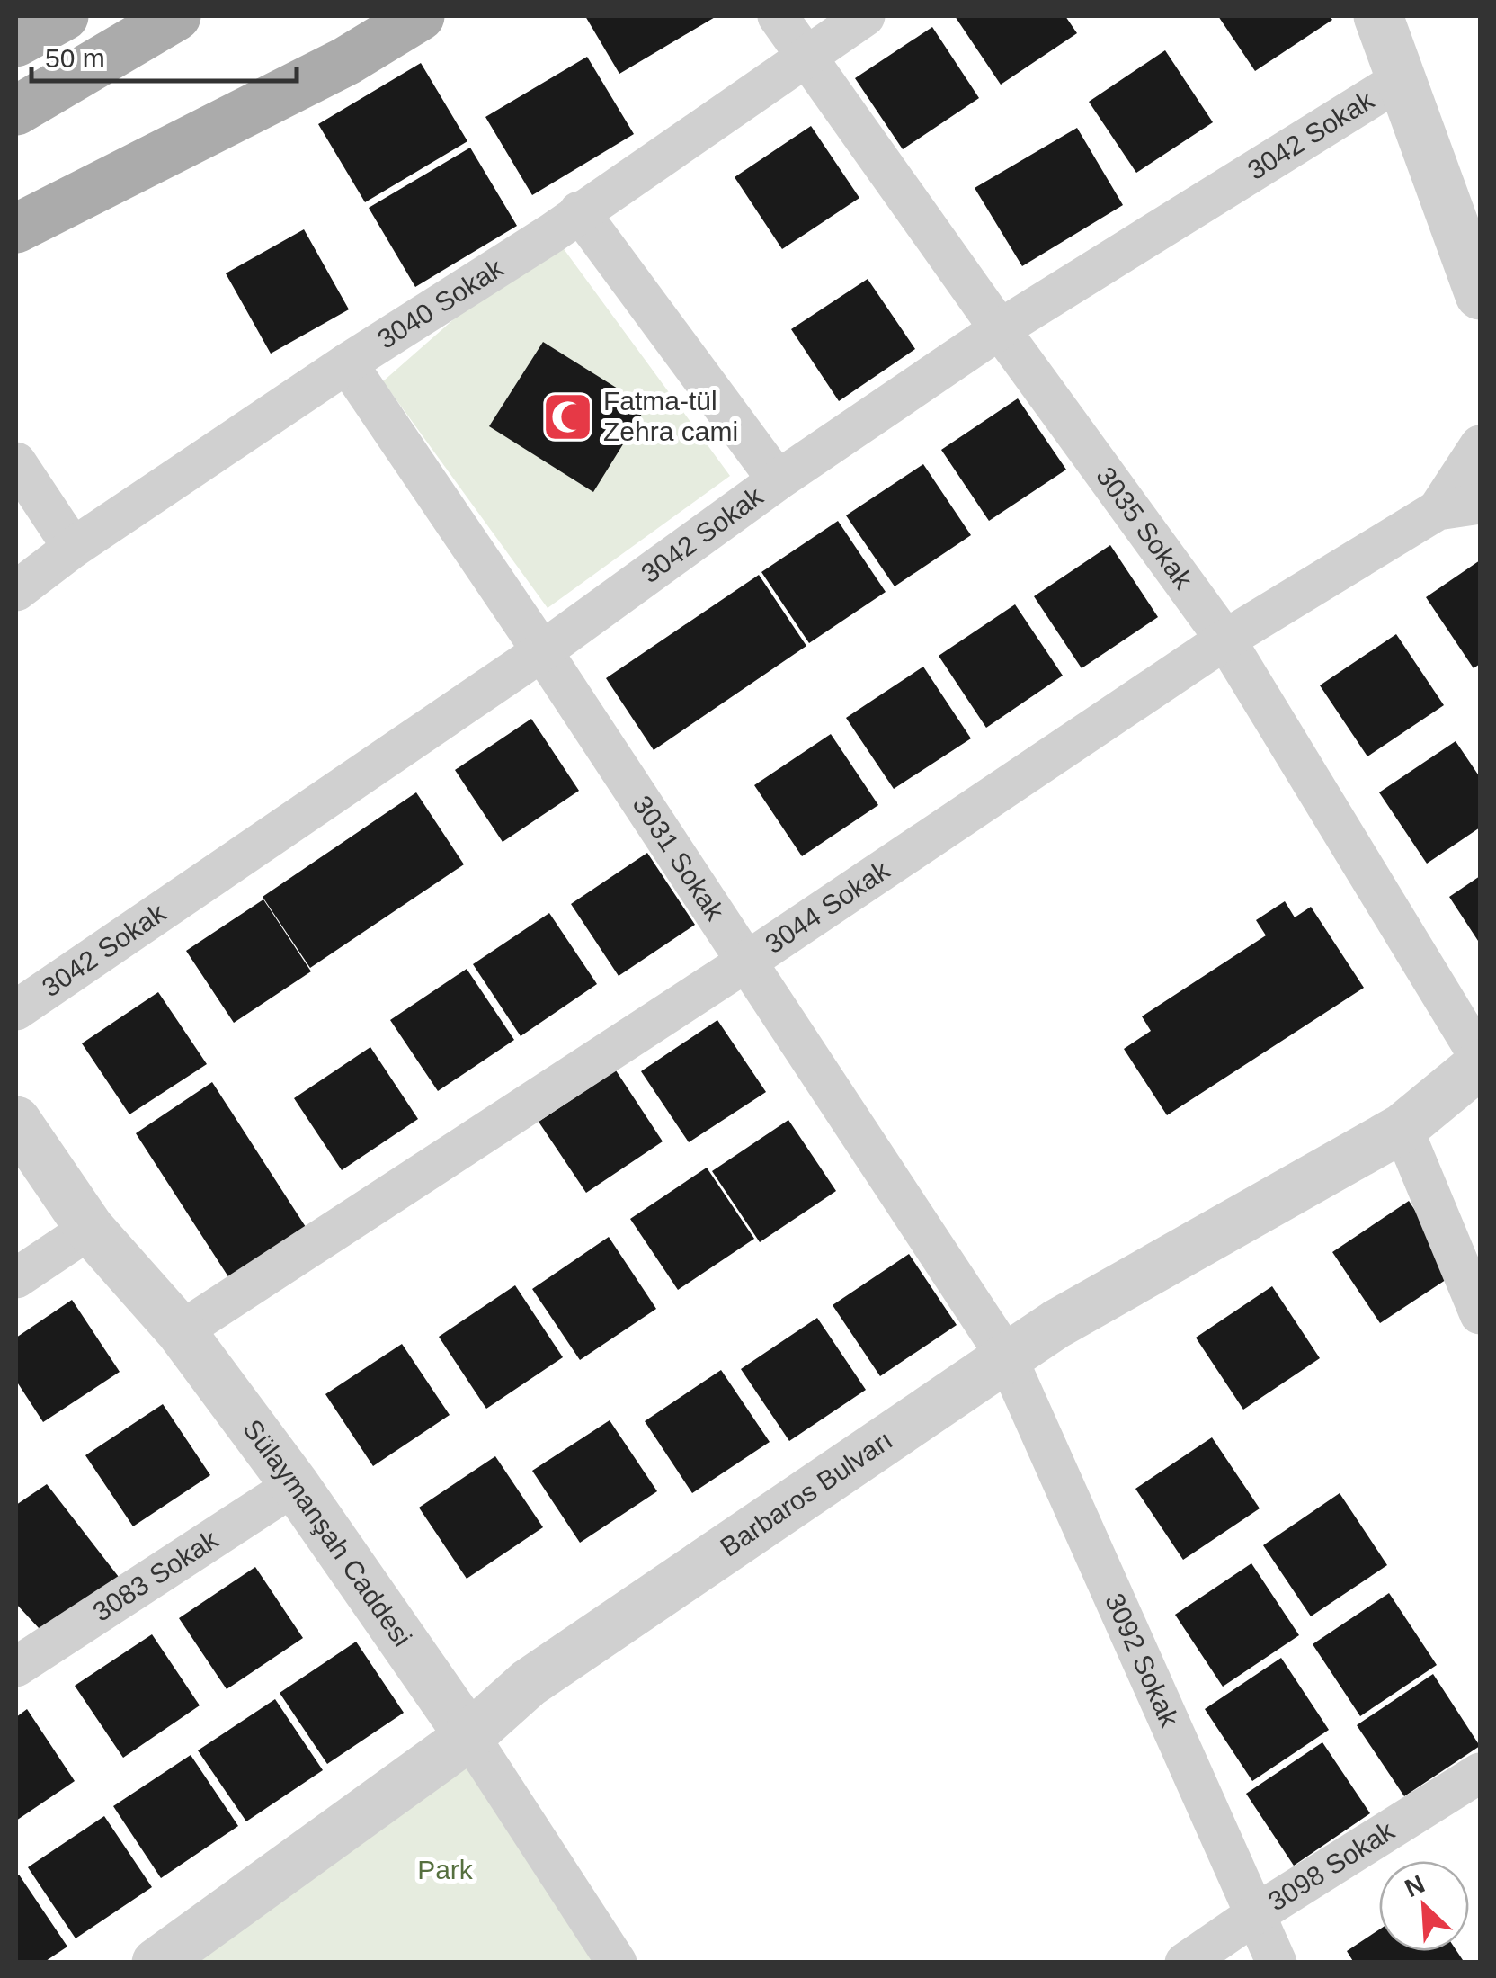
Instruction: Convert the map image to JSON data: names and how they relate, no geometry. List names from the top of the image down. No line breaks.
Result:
{"streets":{"street":["3042 Sokak","3040 Sokak","3035 Sokak","3031 Sokak","3044 Sokak","Barbaros Bulvarı","Sülaymanşah Caddesi","3083 Sokak","3092 Sokak","3098 Sokak"]},"crossings":[["3042 Sokak","3035 Sokak"],["3042 Sokak","3031 Sokak"],["3040 Sokak","3035 Sokak"],["3040 Sokak","3031 Sokak"],["3035 Sokak","3044 Sokak"],["3035 Sokak","Barbaros Bulvarı"],["3031 Sokak","3044 Sokak"],["3031 Sokak","Barbaros Bulvarı"],["3031 Sokak","3092 Sokak"],["3044 Sokak","Sülaymanşah Caddesi"],["Barbaros Bulvarı","Sülaymanşah Caddesi"],["Barbaros Bulvarı","3092 Sokak"],["Sülaymanşah Caddesi","3083 Sokak"],["3092 Sokak","3098 Sokak"]],"parks":["Park"],"places":{"mosque":["Fatma-tül Zehra cami"]},"scale_bar":"50 m","north":"top left"}
